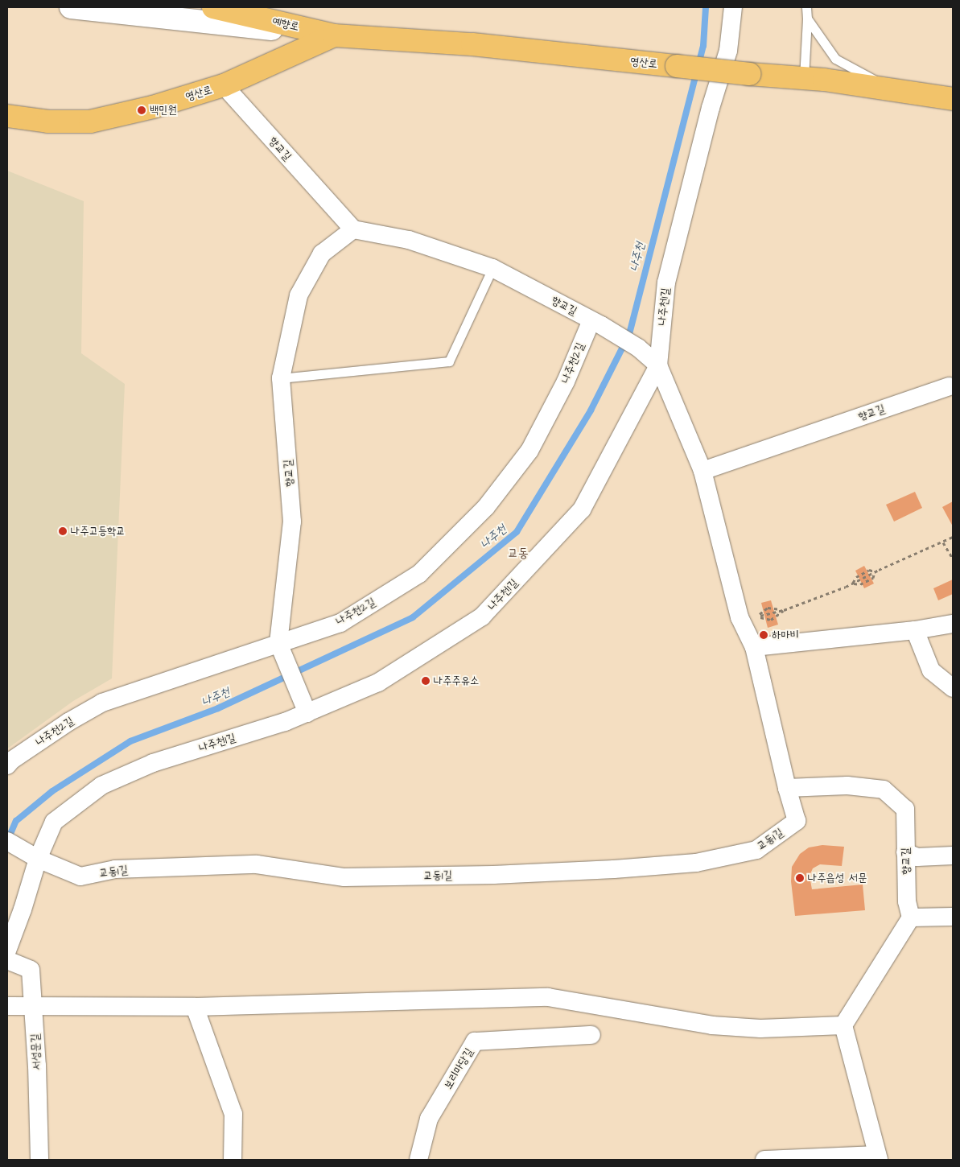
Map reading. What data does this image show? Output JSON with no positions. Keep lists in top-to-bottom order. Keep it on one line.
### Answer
{"streets":{"main road":["예향로","영산로"],"street":["향교길","나주천1길","나주천2길","교동1길","서성문길","보리마당길"]},"crossings":[["예향로","영산로"],["영산로","향교길"],["향교길","나주천1길"],["향교길","나주천2길"],["향교길","교동1길"],["나주천1길","교동1길"]],"districts":["교동"],"water":["나주천"],"places":["백민원","나주고등학교","하마비","나주주유소","나주읍성 서문"]}
